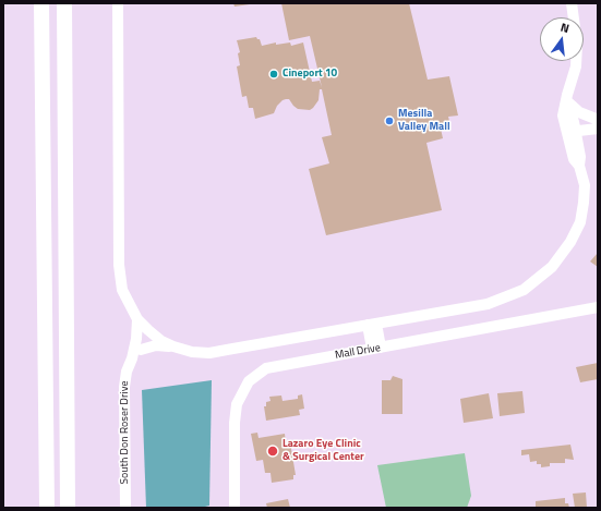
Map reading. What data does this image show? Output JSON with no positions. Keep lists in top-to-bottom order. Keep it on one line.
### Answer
{"streets":{"street":["Mall Drive","South Don Roser Drive"]},"places":["Cineport 10","Mesilla Valley Mall","Lazaro Eye Clinic & Surgical Center"],"north":"top"}
